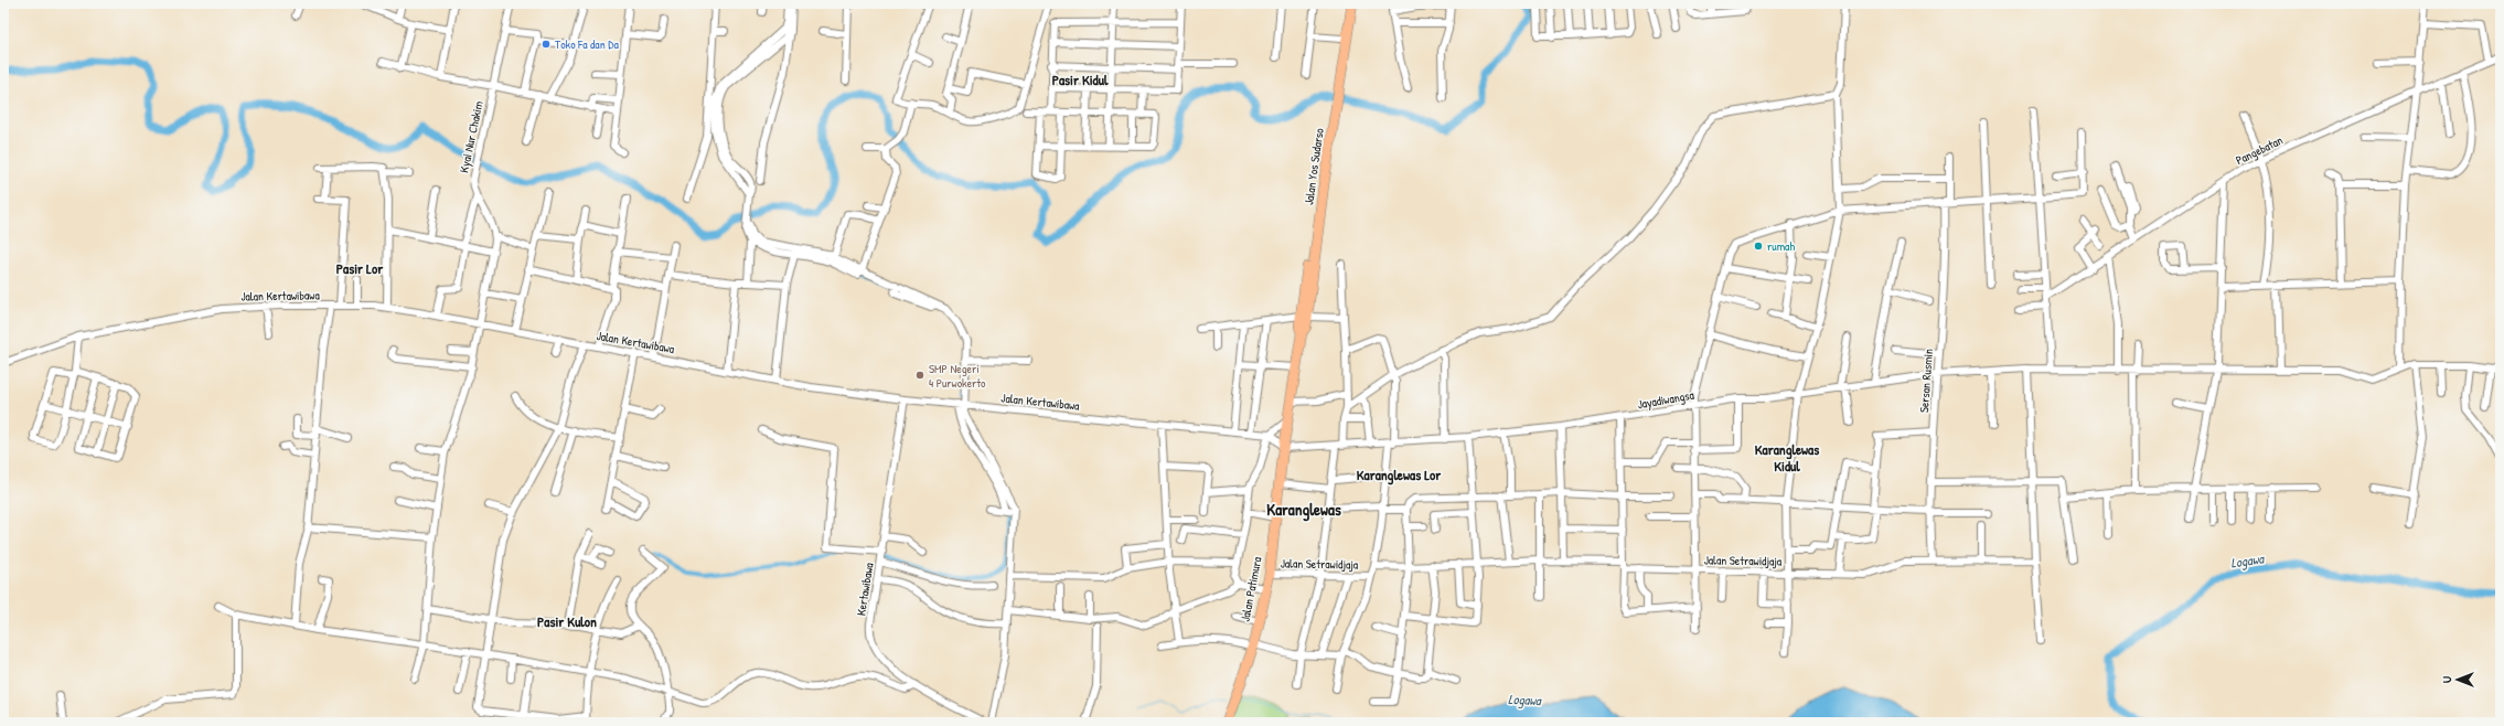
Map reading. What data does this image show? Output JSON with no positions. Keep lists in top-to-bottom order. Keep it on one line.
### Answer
{"streets":{"highway":["Jalan Yos Sudarso","Jalan Patimura"],"street":["Kyai Nur Chakim","Pangebatan","Jalan Kertawibawa","Sersan Rusmin","Jayadiwangsa","Jalan Setrawidjaja","Kertawibawa"]},"crossings":[["Kyai Nur Chakim","Jalan Kertawibawa"],["Jalan Yos Sudarso","Jayadiwangsa"],["Jalan Yos Sudarso","Jalan Patimura"],["Jalan Kertawibawa","Kertawibawa"],["Sersan Rusmin","Jayadiwangsa"],["Sersan Rusmin","Jalan Setrawidjaja"],["Jayadiwangsa","Jalan Patimura"],["Jalan Setrawidjaja","Jalan Patimura"]],"districts":["Pasir Kidul","Pasir Lor","Karanglewas Kidul","Karanglewas Lor","Karanglewas","Pasir Kulon"],"water":["Logawa"],"places":["Toko Fa dan Da","rumah","SMP Negeri 4 Purwokerto"],"north":"left"}
